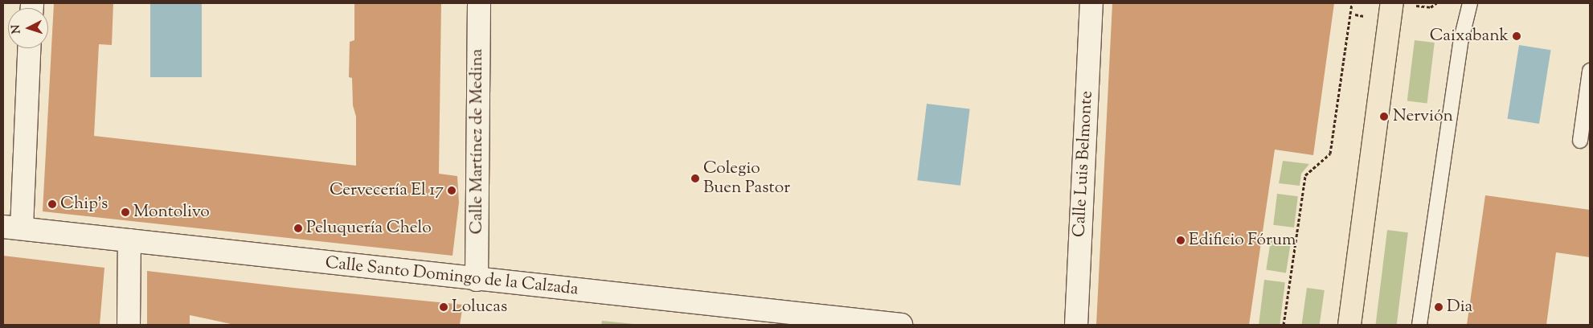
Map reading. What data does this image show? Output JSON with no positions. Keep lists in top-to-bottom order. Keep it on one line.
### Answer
{"streets":{"street":["Calle Martínez de Medina","Calle Luis Belmonte","Calle Santo Domingo de la Calzada"]},"crossings":[["Calle Martínez de Medina","Calle Santo Domingo de la Calzada"]],"places":["Caixabank","Nervión","Colegio Buen Pastor","Cervecería El 17","Chip's","Montolivo","Peluquería Chelo","Edificio Fórum","Lolucas","Dia"],"north":"left"}
